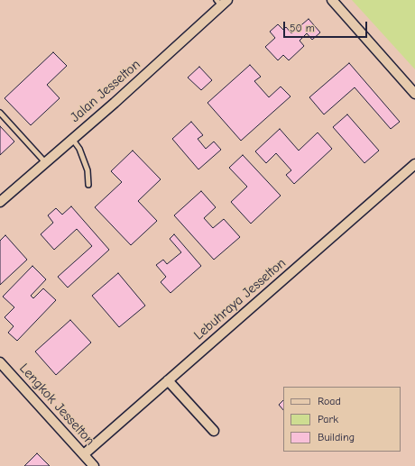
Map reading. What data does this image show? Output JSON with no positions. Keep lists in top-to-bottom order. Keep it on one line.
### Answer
{"streets":{"street":["Jalan Jesselton","Lebuhraya Jesselton","Lengkok Jesselton"]},"crossings":[["Lebuhraya Jesselton","Lengkok Jesselton"]],"legend":["Road","Park","Building"],"scale_bar":"50 m"}
